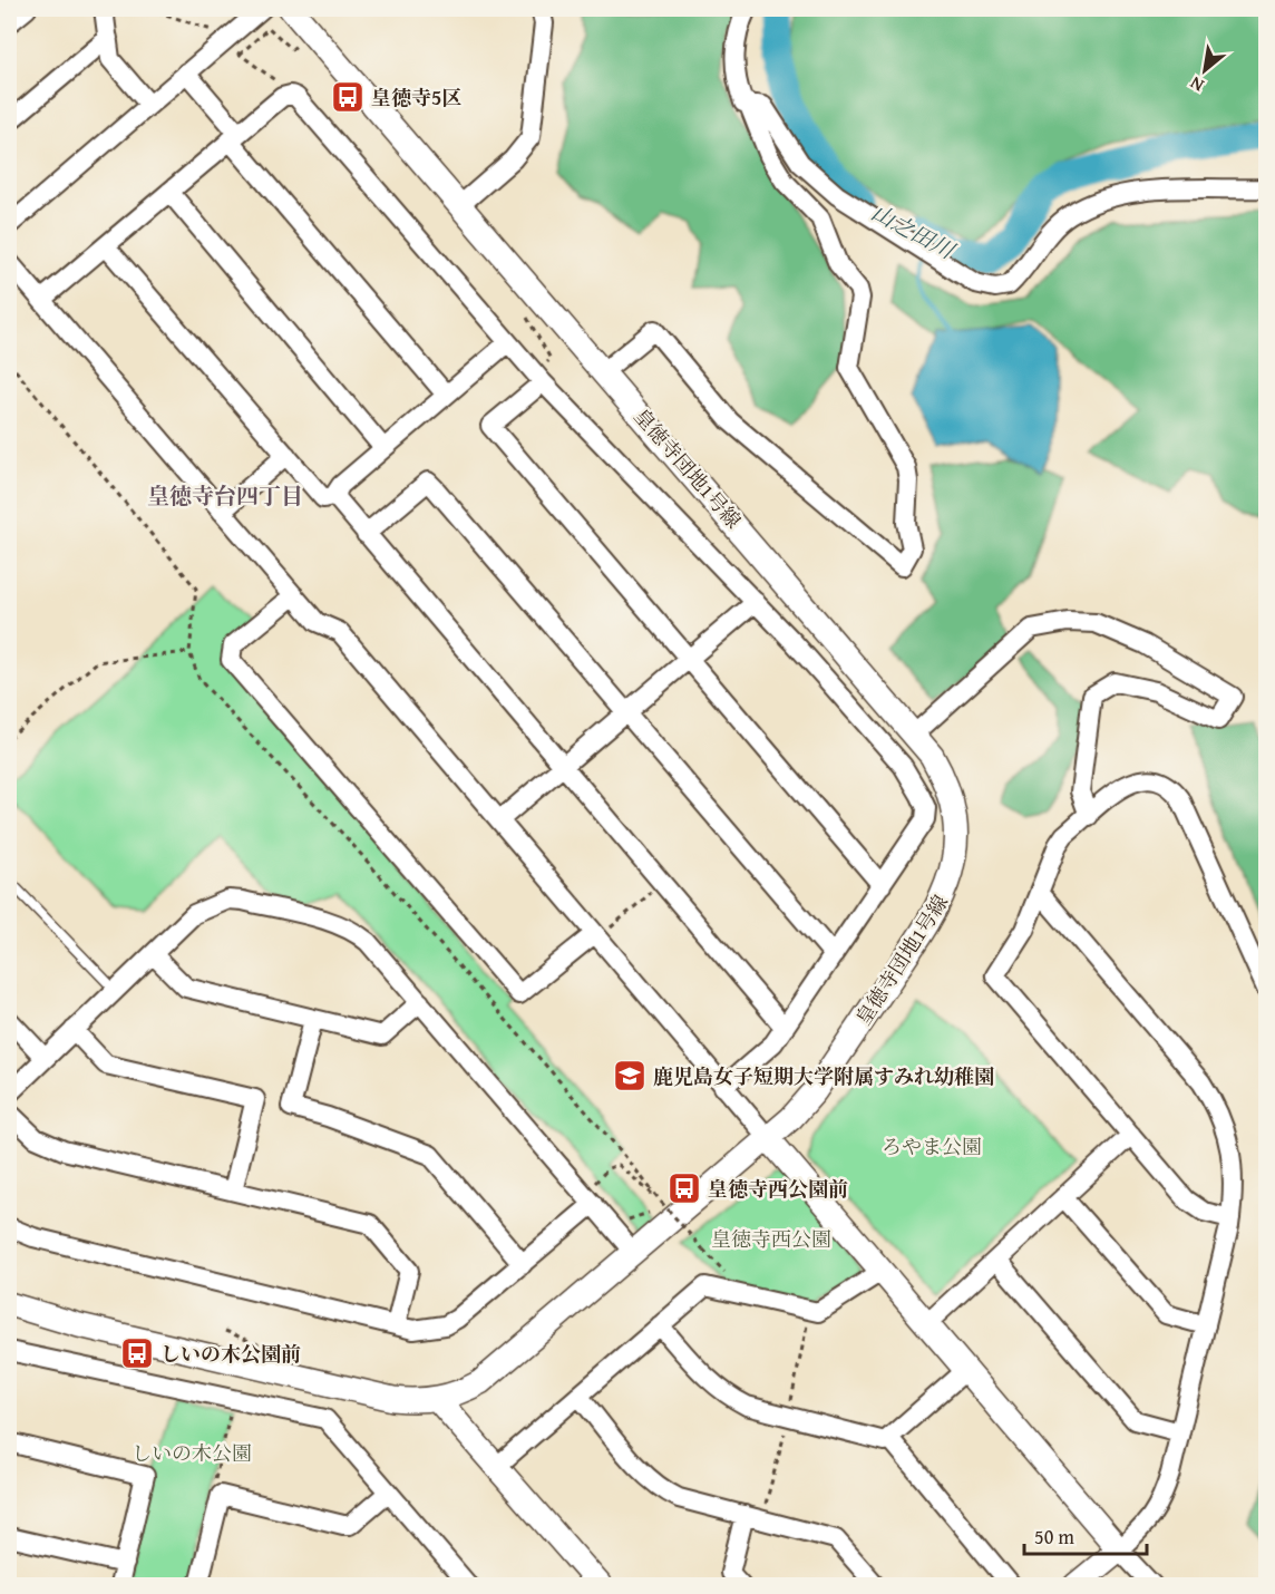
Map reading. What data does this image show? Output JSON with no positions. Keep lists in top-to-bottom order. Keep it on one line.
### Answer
{"streets":{"street":["皇徳寺団地1号線"]},"districts":["皇徳寺台四丁目"],"water":["山之田川"],"parks":["ろやま公園","皇徳寺西公園","しいの木公園"],"places":{"bus stop":["皇徳寺5区","皇徳寺西公園前","しいの木公園前"],"school or university":["鹿児島女子短期大学附属すみれ幼稚園"]},"scale_bar":"50 m","north":"bottom left"}
